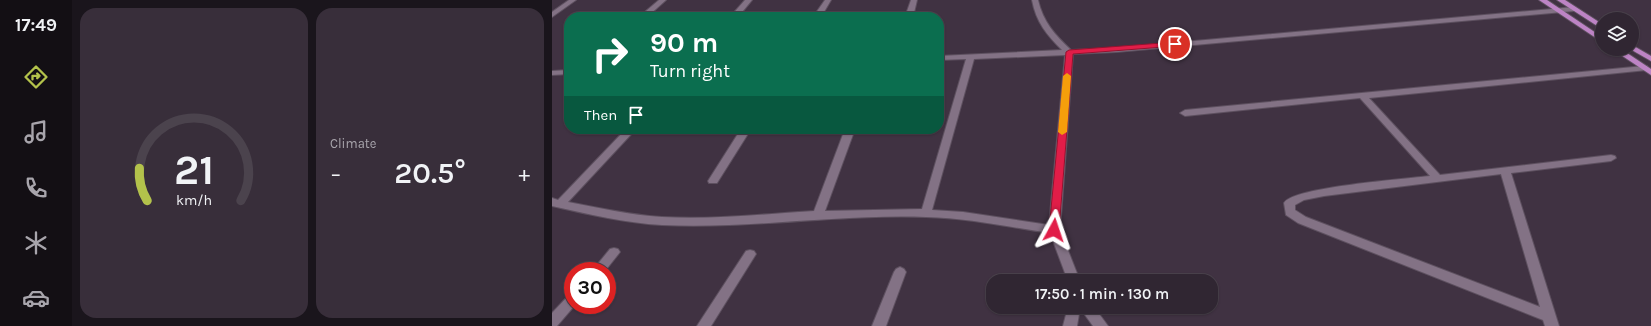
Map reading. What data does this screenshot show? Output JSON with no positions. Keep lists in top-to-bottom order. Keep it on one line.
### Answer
{"page":{"tabs":"17:49","tile":"Climate","turn":["90 m","Turn right"],"then":"Then","heat":["−","20.5°","+"],"limit":"30","trip":"17:50 · 1 min · 130 m","gauge":["21","km/h"]}}
